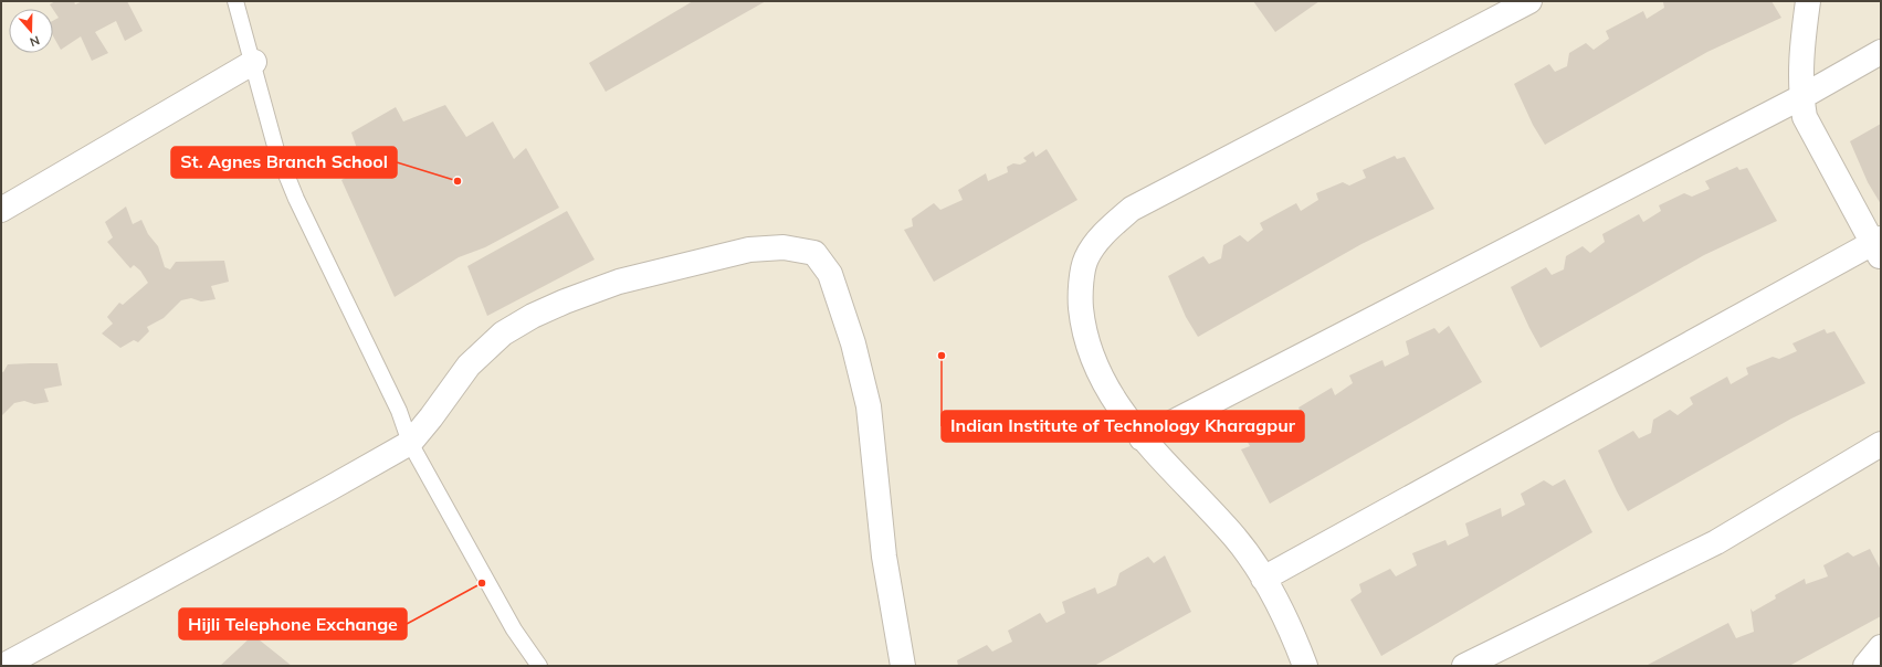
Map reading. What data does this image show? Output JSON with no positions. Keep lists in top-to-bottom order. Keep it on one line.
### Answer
{"places":["St. Agnes Branch School","Indian Institute of Technology Kharagpur","Hijli Telephone Exchange"],"north":"bottom"}
